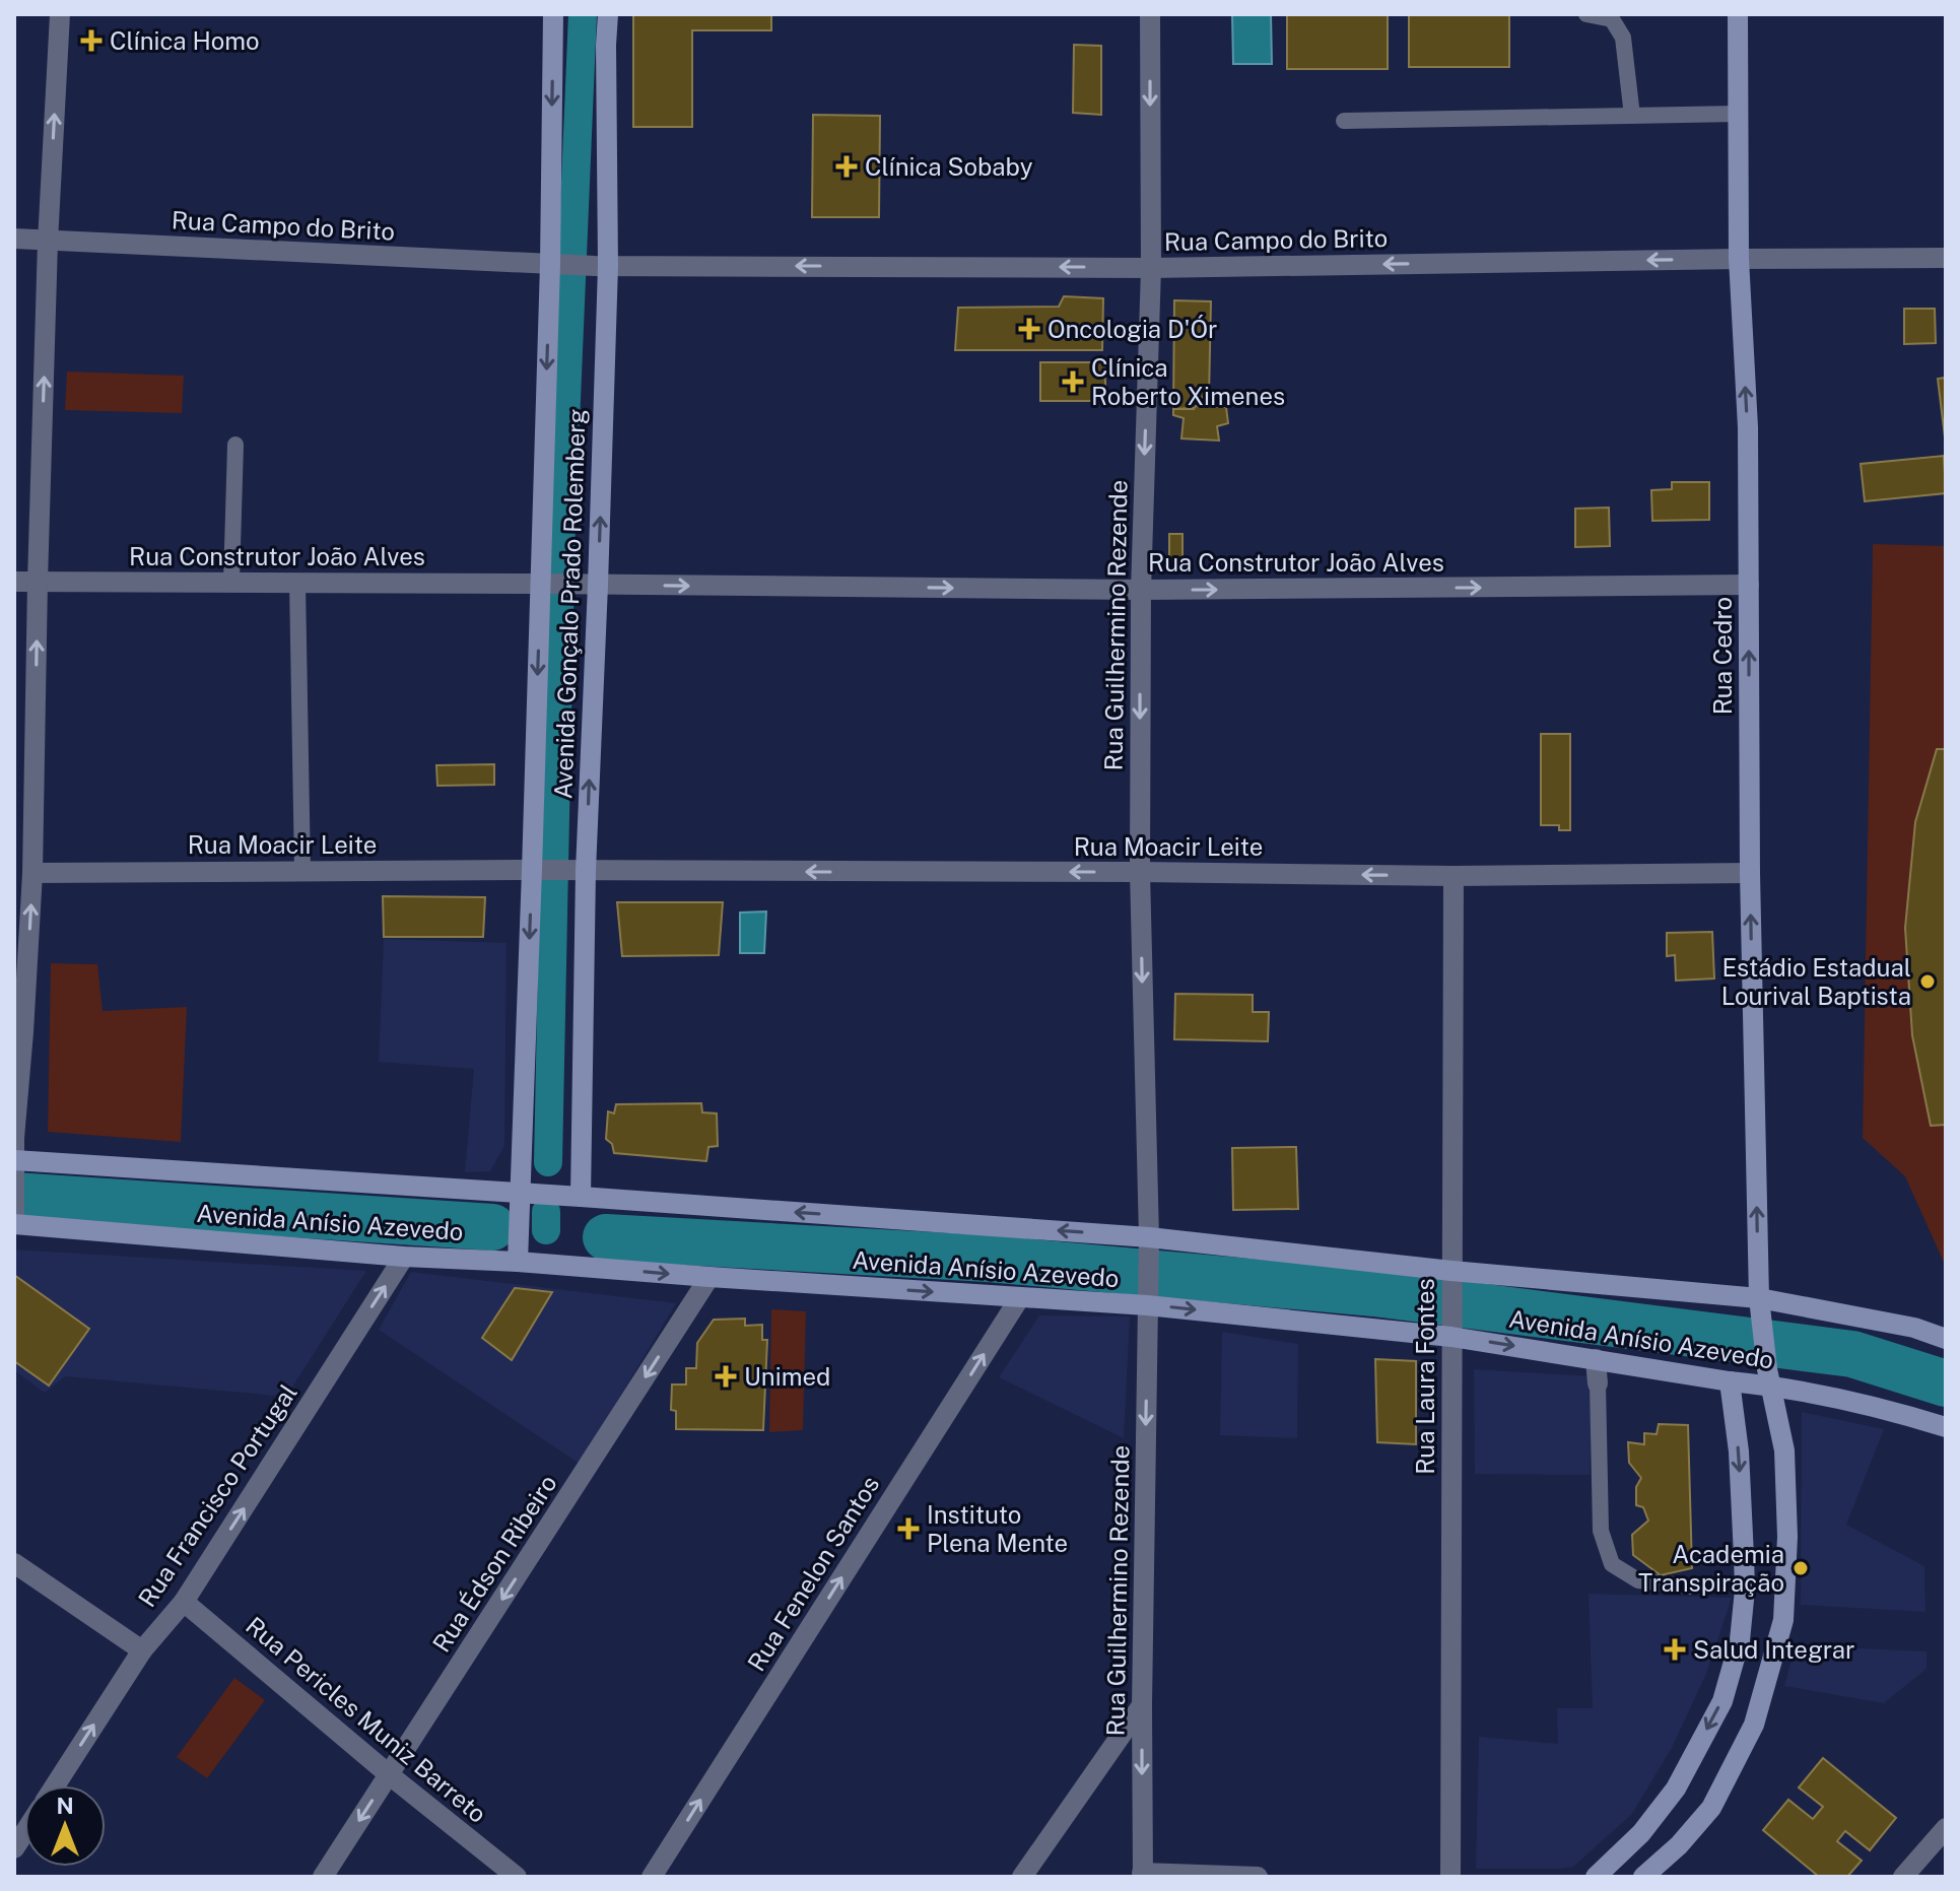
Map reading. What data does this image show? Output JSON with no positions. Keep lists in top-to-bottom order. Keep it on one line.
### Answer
{"streets":{"street":["Rua Campo do Brito","Rua Construtor João Alves","Avenida Gonçalo Prado Rolemberg","Rua Guilhermino Rezende","Rua Cedro","Rua Moacir Leite","Avenida Anísio Azevedo","Rua Laura Fontes","Rua Francisco Portugal","Rua Édson Ribeiro","Rua Fenelon Santos","Rua Pericles Muniz Barreto"]},"crossings":[["Rua Campo do Brito","Avenida Gonçalo Prado Rolemberg"],["Rua Campo do Brito","Rua Guilhermino Rezende"],["Rua Campo do Brito","Rua Cedro"],["Rua Construtor João Alves","Avenida Gonçalo Prado Rolemberg"],["Rua Construtor João Alves","Rua Guilhermino Rezende"],["Rua Construtor João Alves","Rua Cedro"],["Avenida Gonçalo Prado Rolemberg","Rua Moacir Leite"],["Avenida Gonçalo Prado Rolemberg","Avenida Anísio Azevedo"],["Rua Guilhermino Rezende","Rua Moacir Leite"],["Rua Guilhermino Rezende","Avenida Anísio Azevedo"],["Rua Cedro","Rua Moacir Leite"],["Rua Cedro","Avenida Anísio Azevedo"],["Rua Moacir Leite","Rua Laura Fontes"],["Avenida Anísio Azevedo","Rua Laura Fontes"],["Avenida Anísio Azevedo","Rua Francisco Portugal"],["Avenida Anísio Azevedo","Rua Édson Ribeiro"],["Avenida Anísio Azevedo","Rua Fenelon Santos"],["Rua Francisco Portugal","Rua Pericles Muniz Barreto"],["Rua Édson Ribeiro","Rua Pericles Muniz Barreto"]],"one_way":["Rua Campo do Brito","Rua Construtor João Alves","Rua Guilhermino Rezende","Rua Cedro","Rua Moacir Leite","Rua Francisco Portugal","Rua Édson Ribeiro","Rua Fenelon Santos"],"places":{"health":["Clínica Homo","Clínica Sobaby","Oncologia D'Ór","Clínica Roberto Ximenes","Unimed","Instituto Plena Mente","Salud Integrar"],"other":["Estádio Estadual Lourival Baptista","Academia Transpiração"]},"north":"top"}
